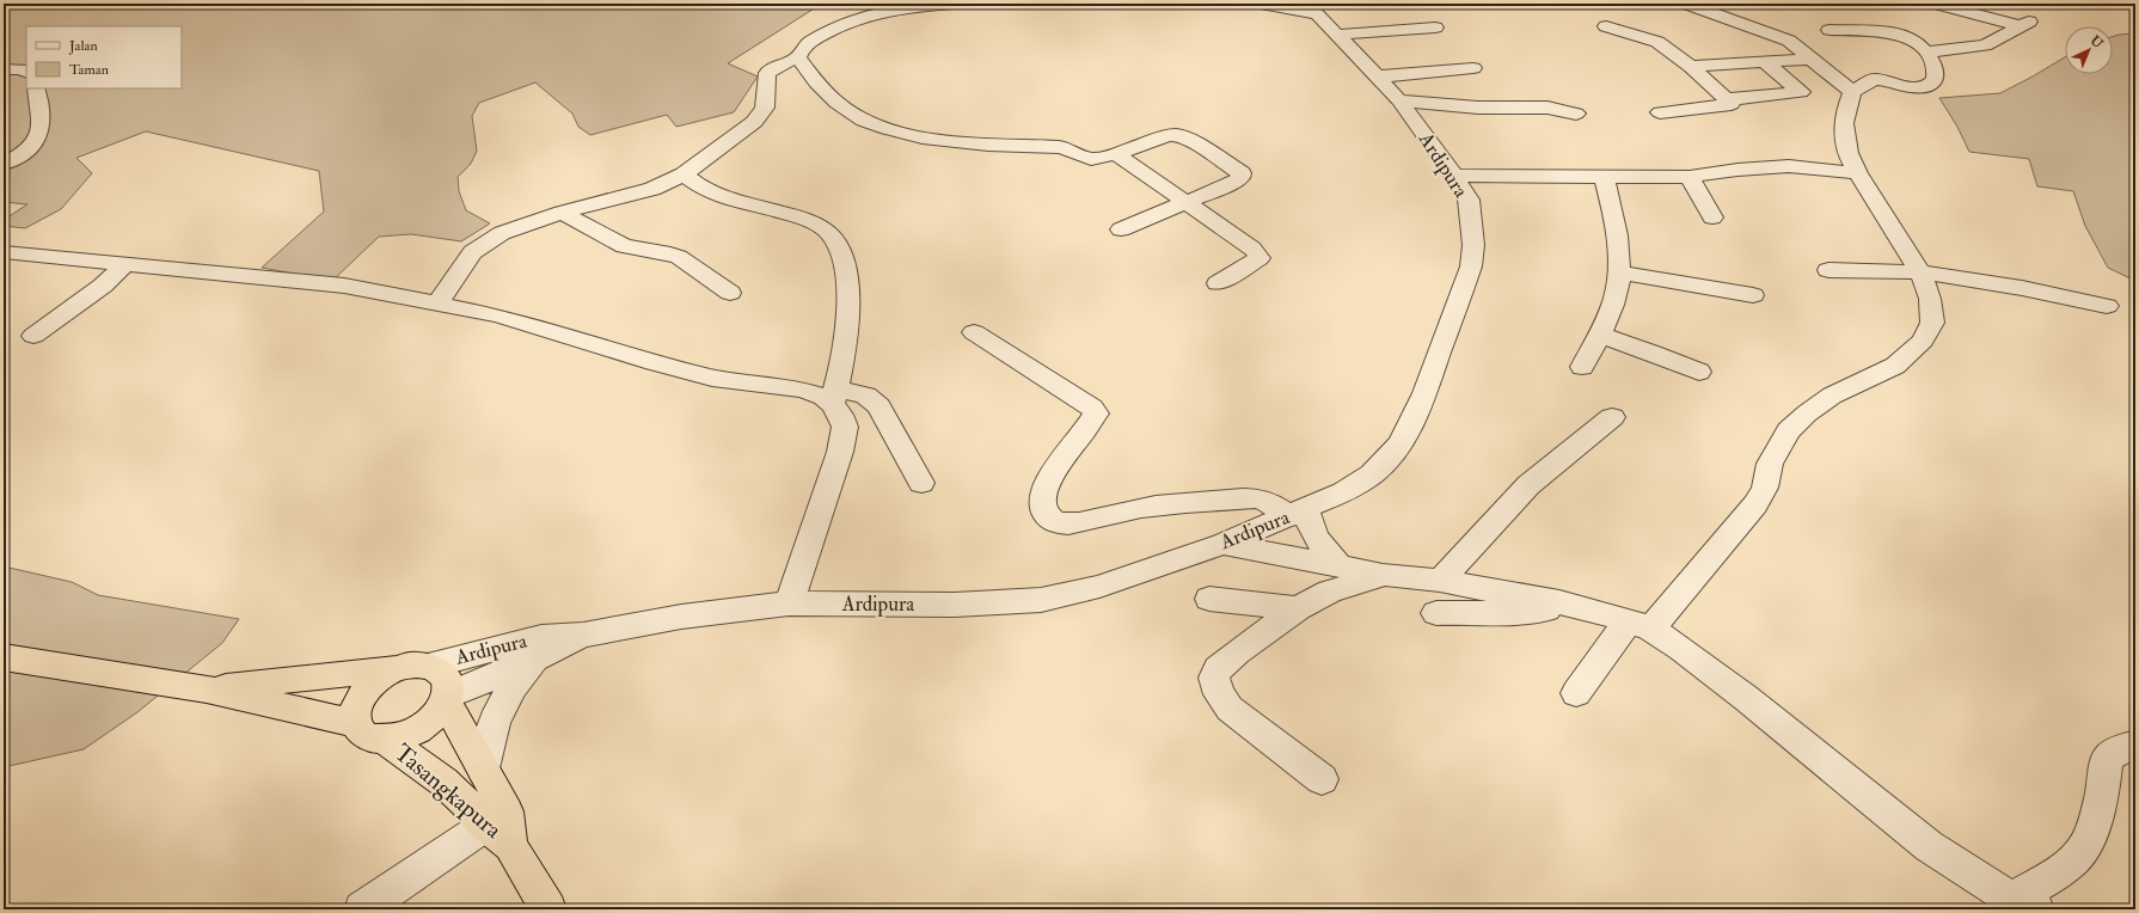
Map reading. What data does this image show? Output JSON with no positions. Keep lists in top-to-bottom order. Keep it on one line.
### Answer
{"streets":{"highway":["Tasangkapura"],"street":["Ardipura"]},"crossings":[["Ardipura","Tasangkapura"]],"legend":["Jalan","Taman"],"north":"top right"}
